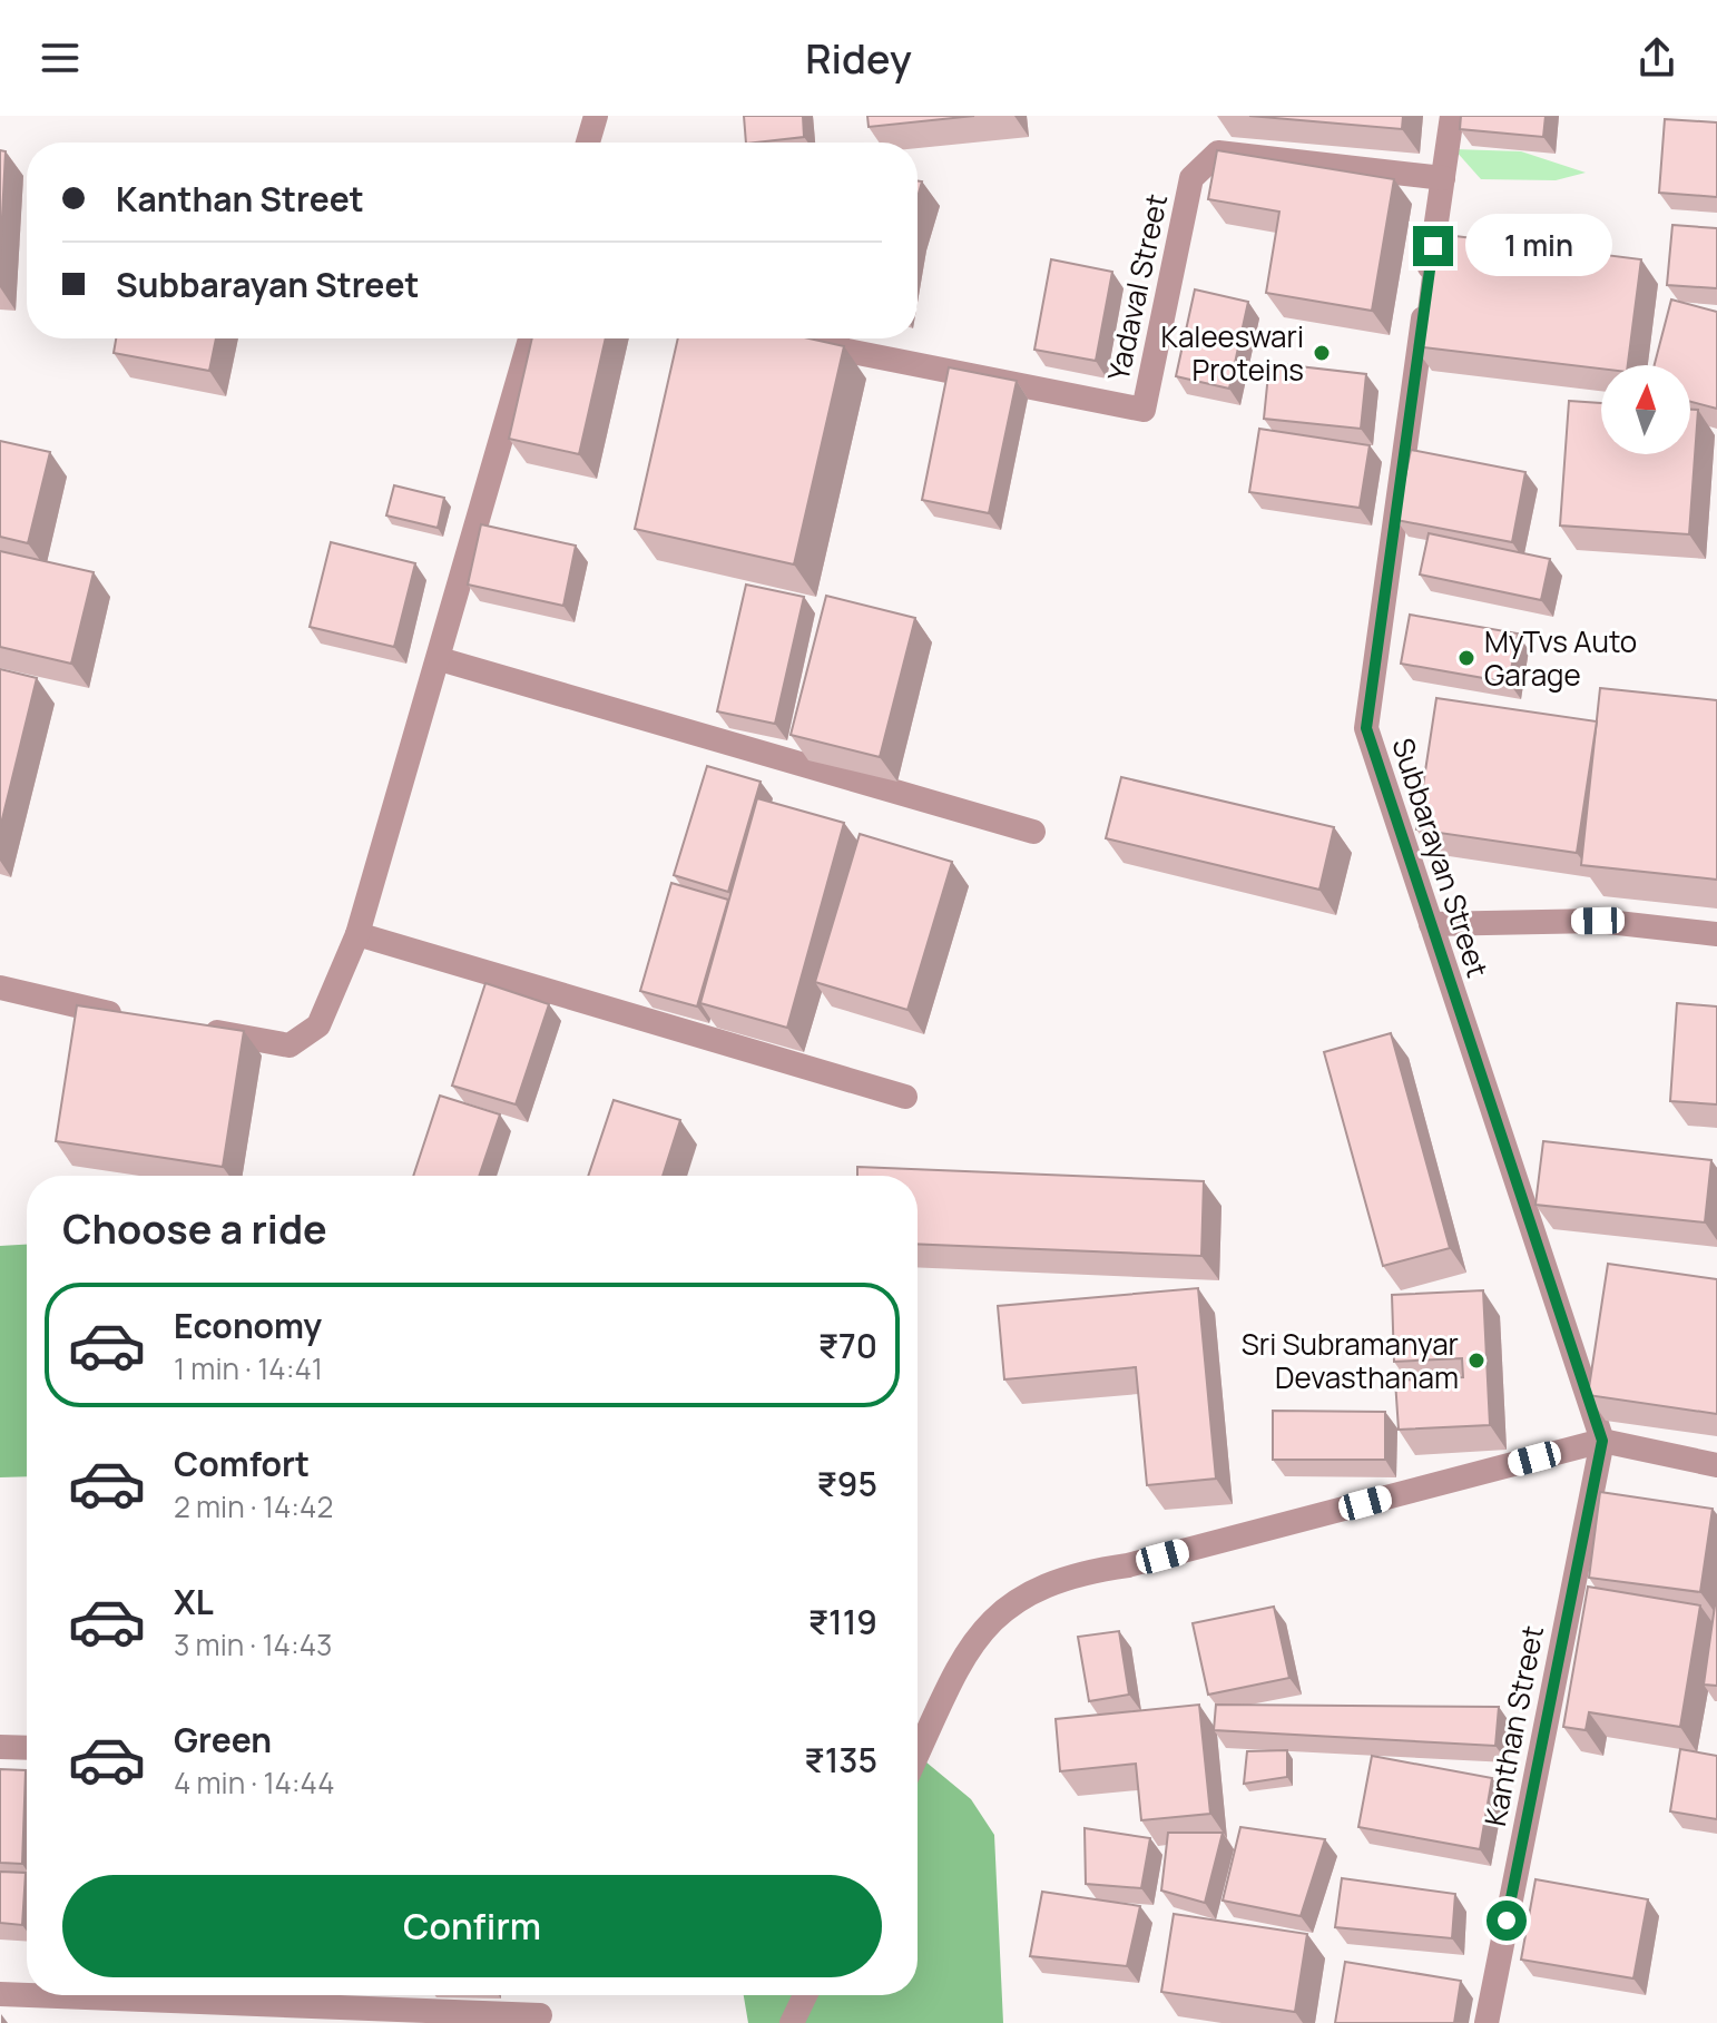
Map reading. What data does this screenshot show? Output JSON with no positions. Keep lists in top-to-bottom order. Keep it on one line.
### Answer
{"streets":{"street":["Yadaval Street","Subbarayan Street","Kanthan Street"]},"crossings":[["Yadaval Street","Subbarayan Street"],["Subbarayan Street","Kanthan Street"]],"places":["Kaleeswari Proteins","MyTvs Auto Garage","Sri Subramanyar Devasthanam"],"north":"top","page":{"header":"Ridey","banner":["Kanthan Street","Subbarayan Street"],"bubble":"1 min","heading":"Choose a ride","list":[{"name":"Economy","note":"1 min · 14:41","value":"₹70"},{"name":"Comfort","note":"2 min · 14:42","value":"₹95"},{"name":"XL","note":"3 min · 14:43","value":"₹119"},{"name":"Green","note":"4 min · 14:44","value":"₹135"}],"buttons":"Confirm"}}
